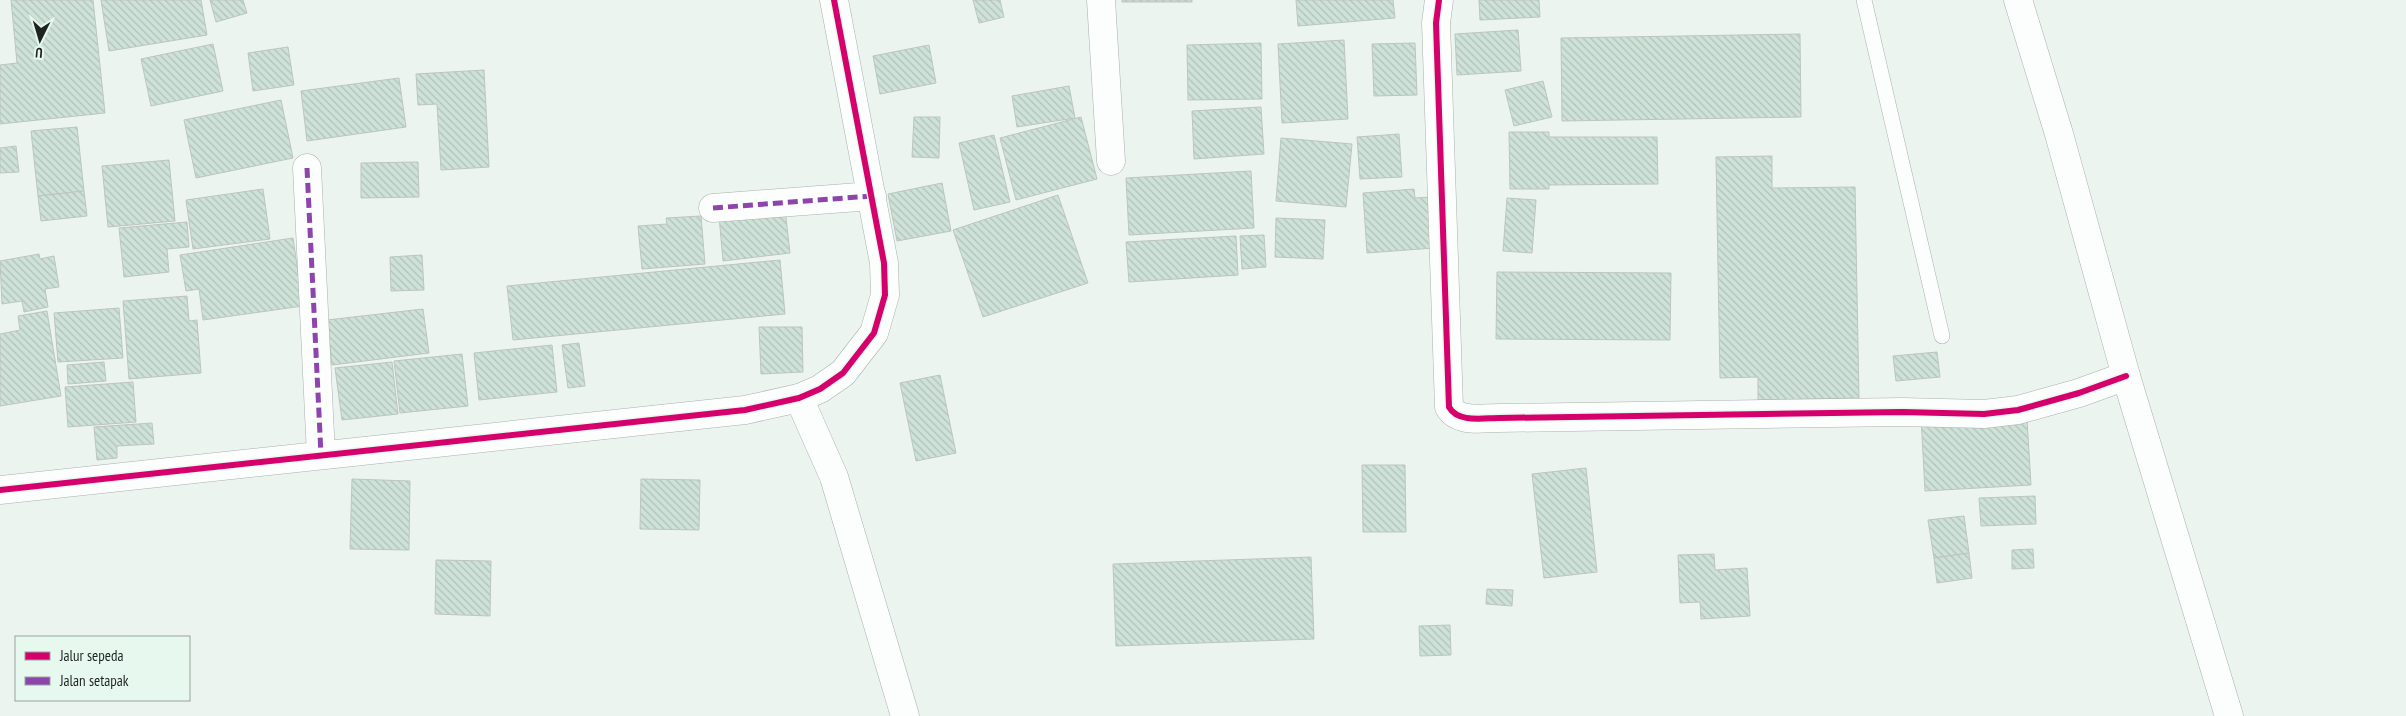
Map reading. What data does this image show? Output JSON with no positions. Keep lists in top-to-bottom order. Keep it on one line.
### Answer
{"legend":["Jalur sepeda","Jalan setapak"],"north":"bottom"}
